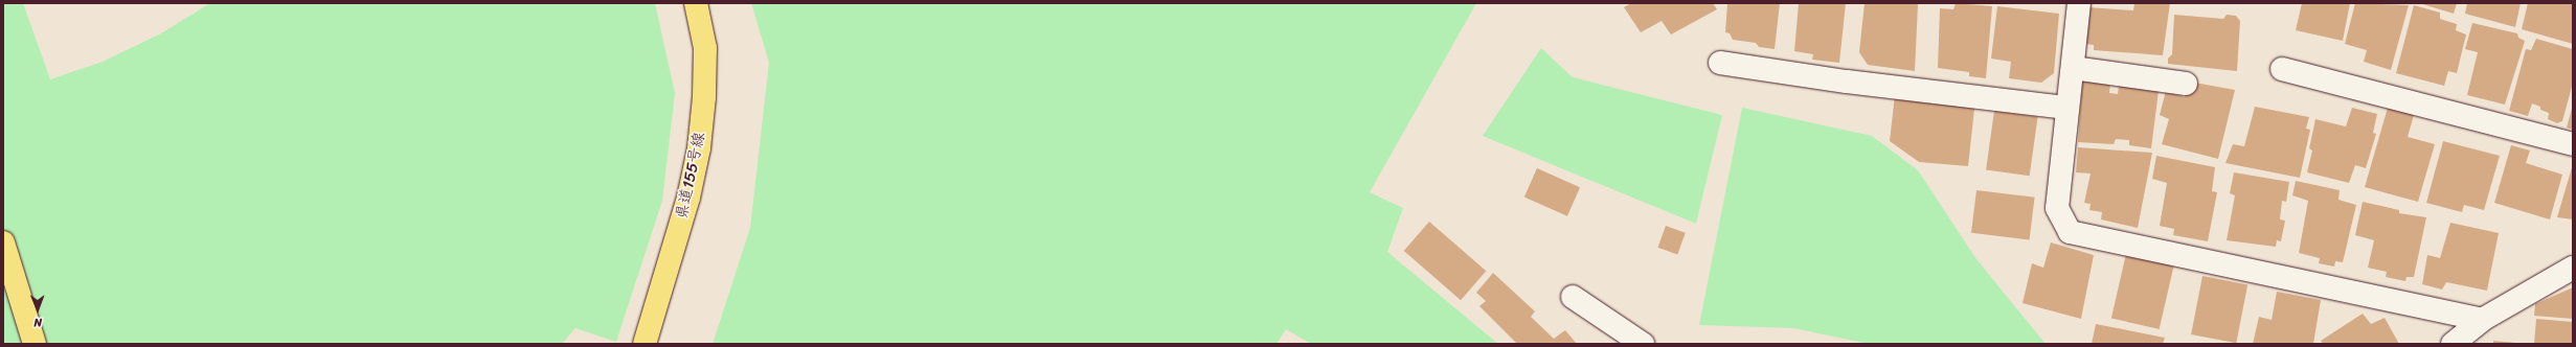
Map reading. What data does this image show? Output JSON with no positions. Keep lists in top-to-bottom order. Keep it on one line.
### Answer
{"streets":{"main road":["県道155号線"]},"north":"bottom"}
